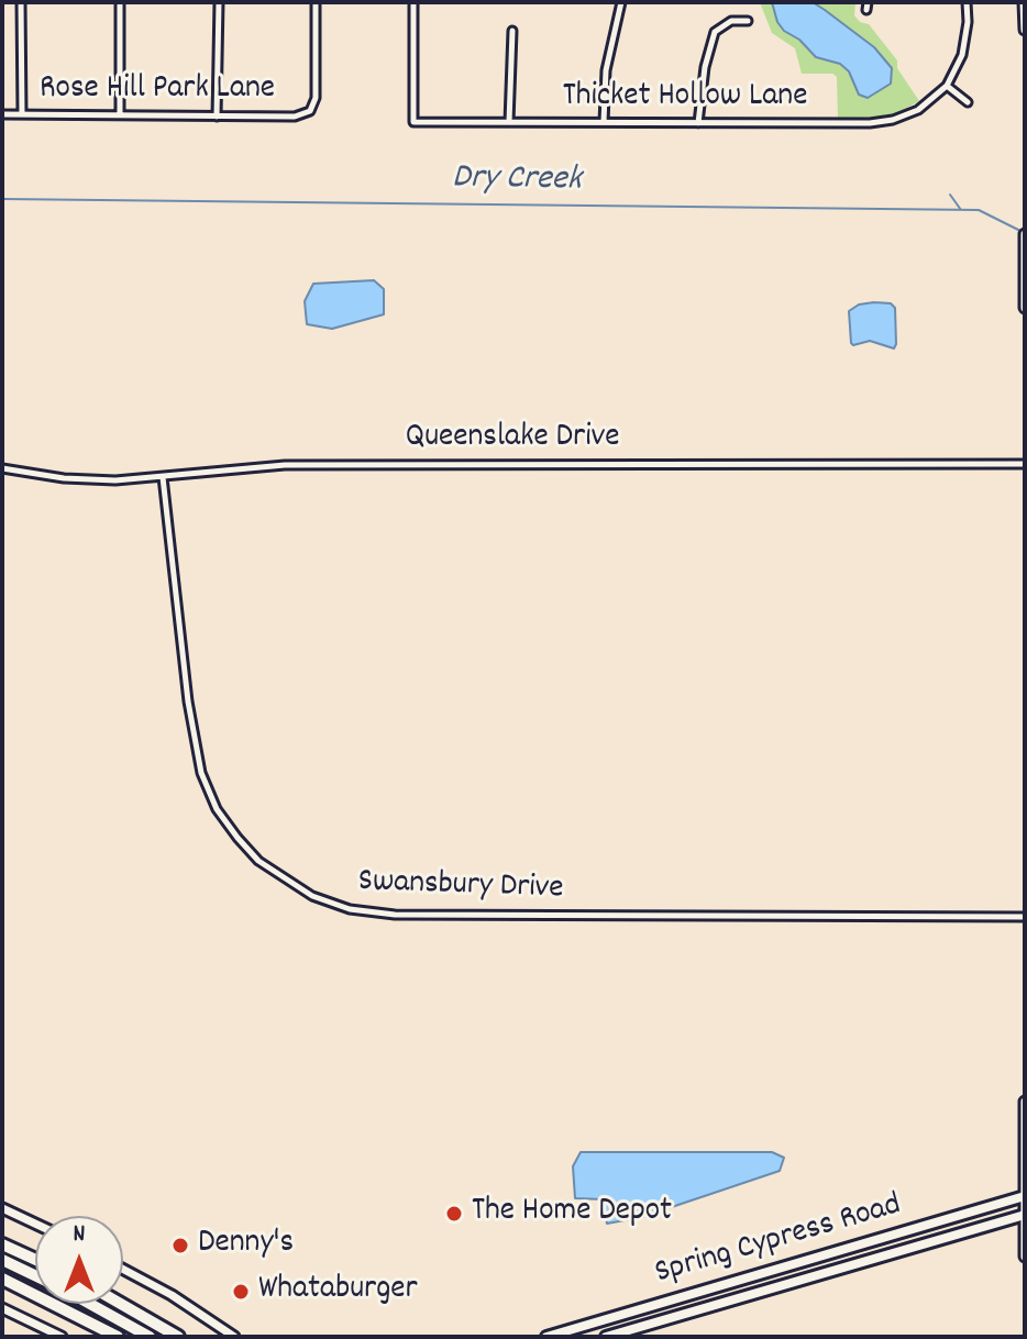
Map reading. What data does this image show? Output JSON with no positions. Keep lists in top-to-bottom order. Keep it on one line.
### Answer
{"streets":{"main road":["Spring Cypress Road"],"street":["Rose Hill Park Lane","Thicket Hollow Lane","Queenslake Drive","Swansbury Drive"]},"crossings":[["Queenslake Drive","Swansbury Drive"]],"water":["Dry Creek"],"places":["The Home Depot","Denny's","Whataburger"],"north":"top"}
